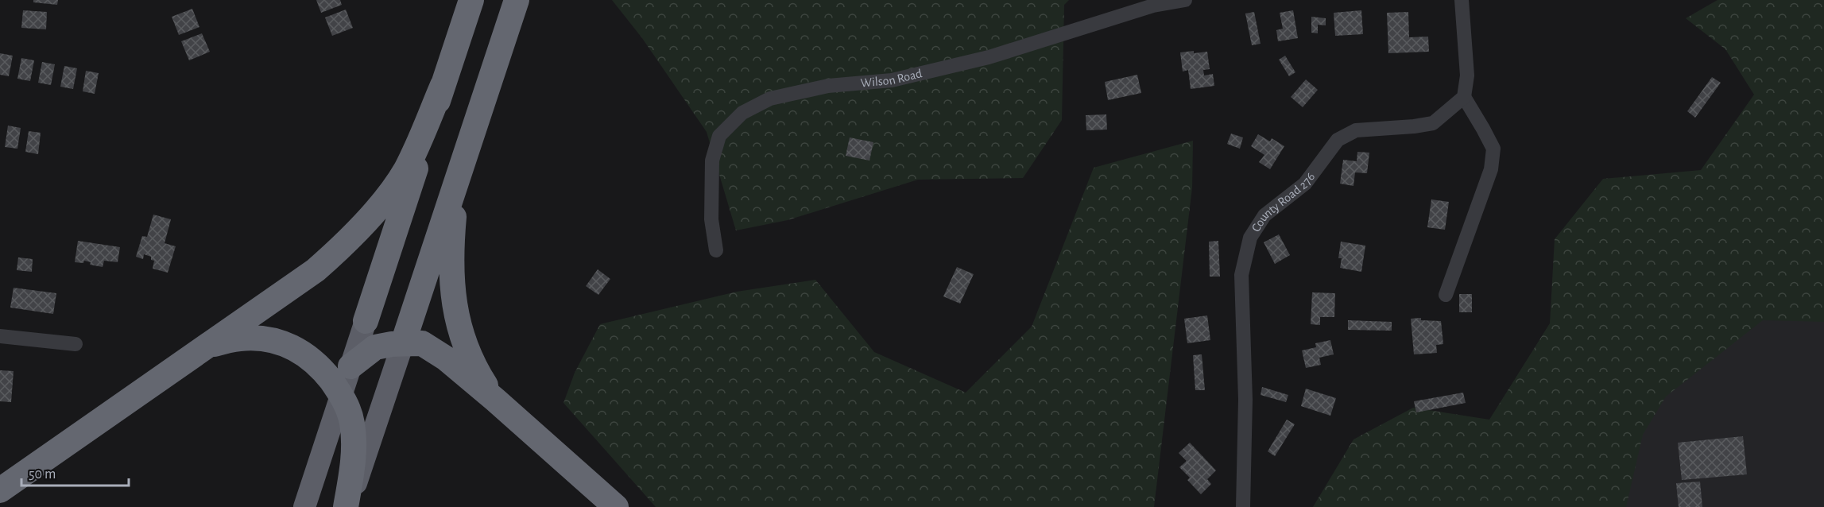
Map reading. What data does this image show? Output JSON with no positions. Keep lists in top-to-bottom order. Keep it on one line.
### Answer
{"streets":{"street":["Wilson Road","County Road 276"]},"scale_bar":"50 m"}
